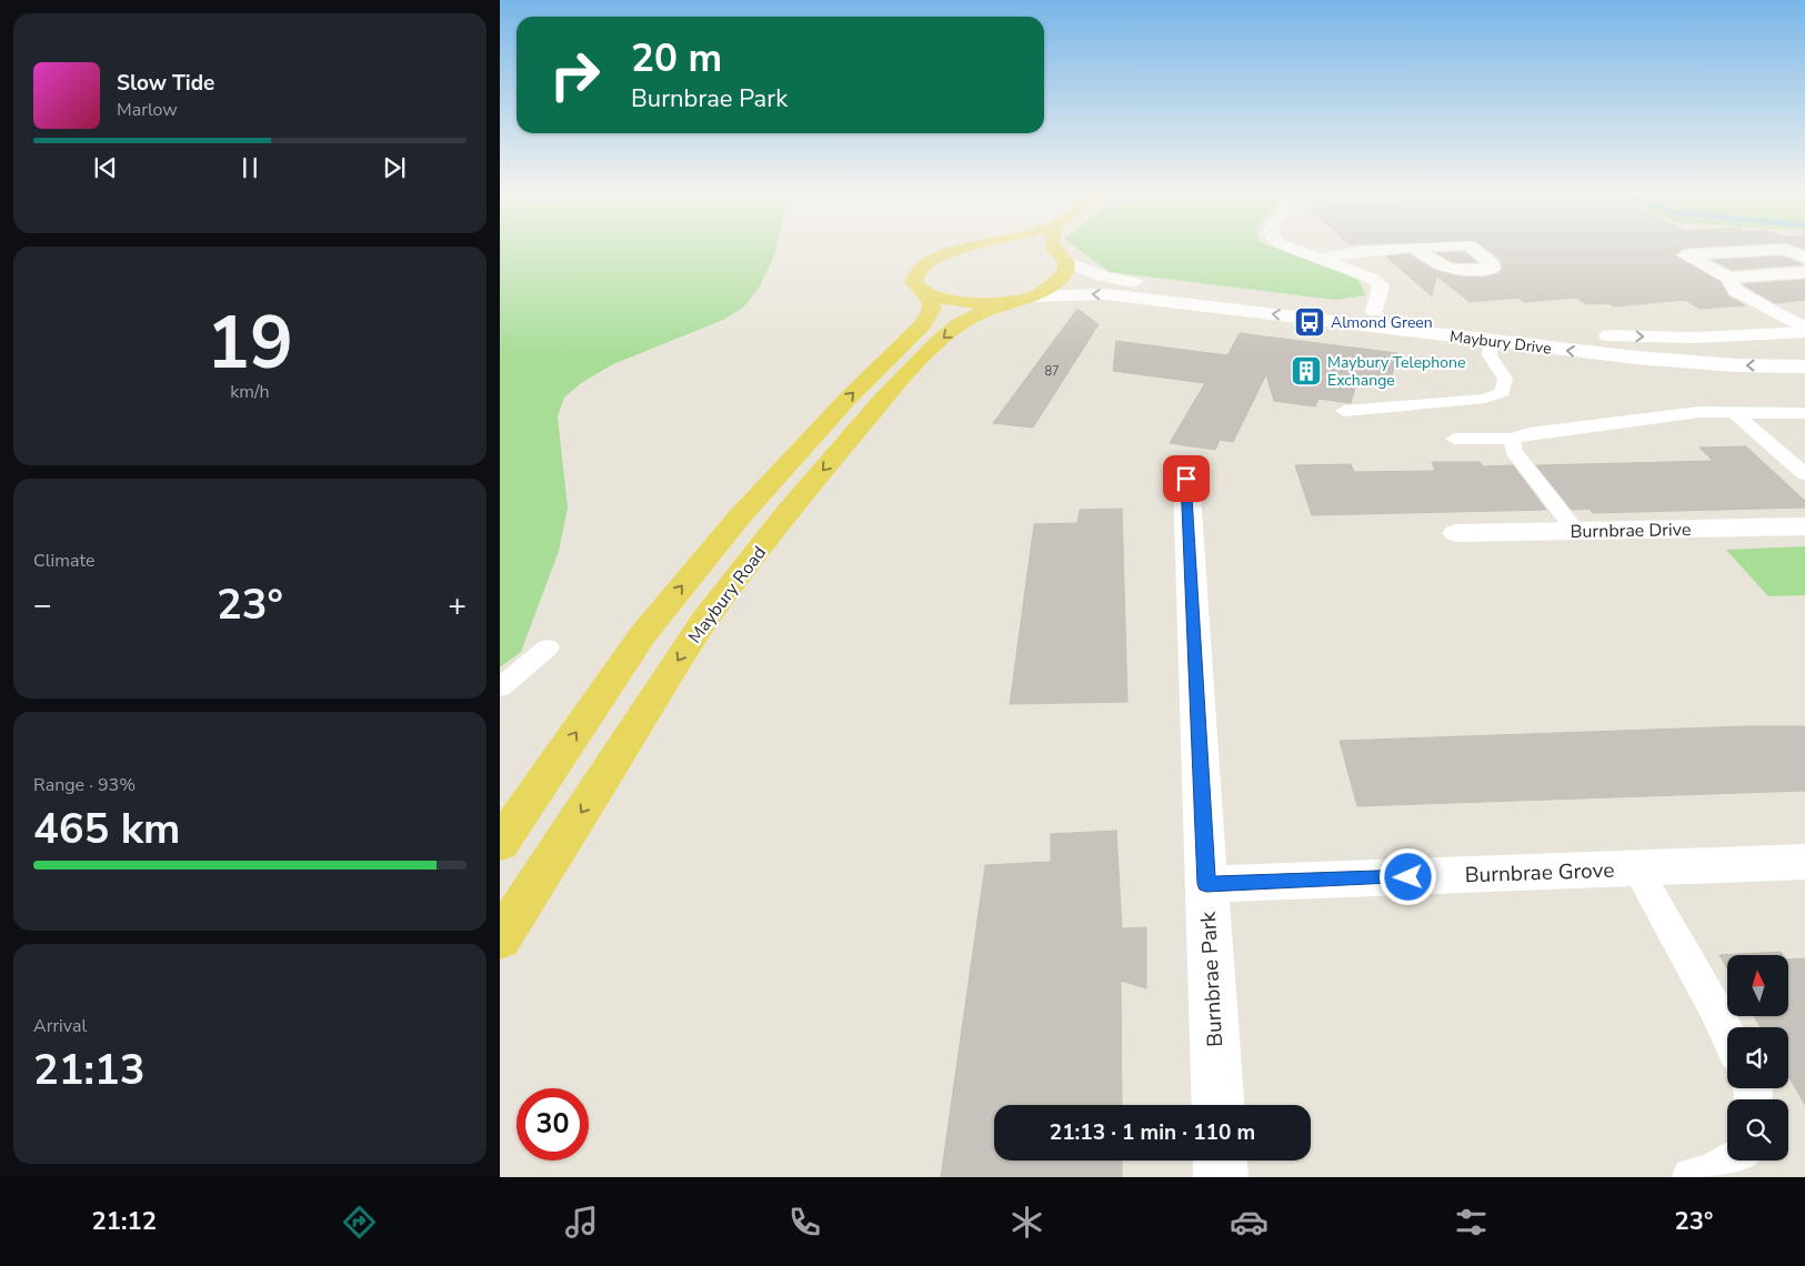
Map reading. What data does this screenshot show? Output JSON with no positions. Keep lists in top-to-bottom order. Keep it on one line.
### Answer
{"streets":{"main road":["Maybury Road"],"street":["Maybury Drive","Burnbrae Drive","Burnbrae Grove","Burnbrae Park"]},"crossings":[["Maybury Drive","Maybury Road"],["Burnbrae Grove","Burnbrae Park"]],"places":{"bus stop":["Almond Green"],"building":["Maybury Telephone Exchange"]},"house_numbers":["87"],"north":"top","page":{"turn":["20 m","Burnbrae Park"],"song":["Slow Tide","Marlow"],"tile":[["19","km/h"],"Climate",["Range · 93%","465 km"],["Arrival","21:13"]],"heat":["−","23°","+"],"limit":"30","trip":"21:13 · 1 min · 110 m","tabs":["21:12","23°"]}}
